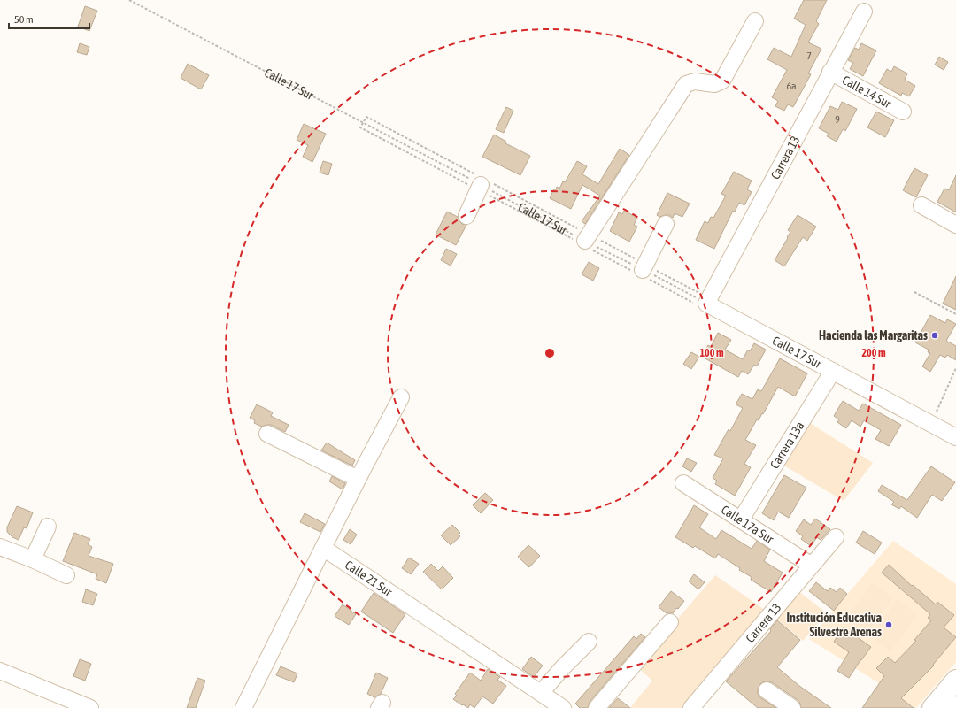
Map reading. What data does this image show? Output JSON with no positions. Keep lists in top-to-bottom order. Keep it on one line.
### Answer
{"streets":{"street":["Calle 17 Sur","Calle 14 Sur","Carrera 13","Carrera 13a","Calle 17a Sur","Calle 21 Sur"]},"crossings":[["Calle 17 Sur","Carrera 13"],["Calle 17 Sur","Carrera 13a"],["Calle 14 Sur","Carrera 13"],["Carrera 13","Calle 17a Sur"],["Carrera 13a","Calle 17a Sur"]],"places":["Hacienda las Margaritas","Institución Educativa Silvestre Arenas"],"house_numbers":["7","6a","9"],"scale_bar":"50 m","rings":["100 m","200 m"]}
